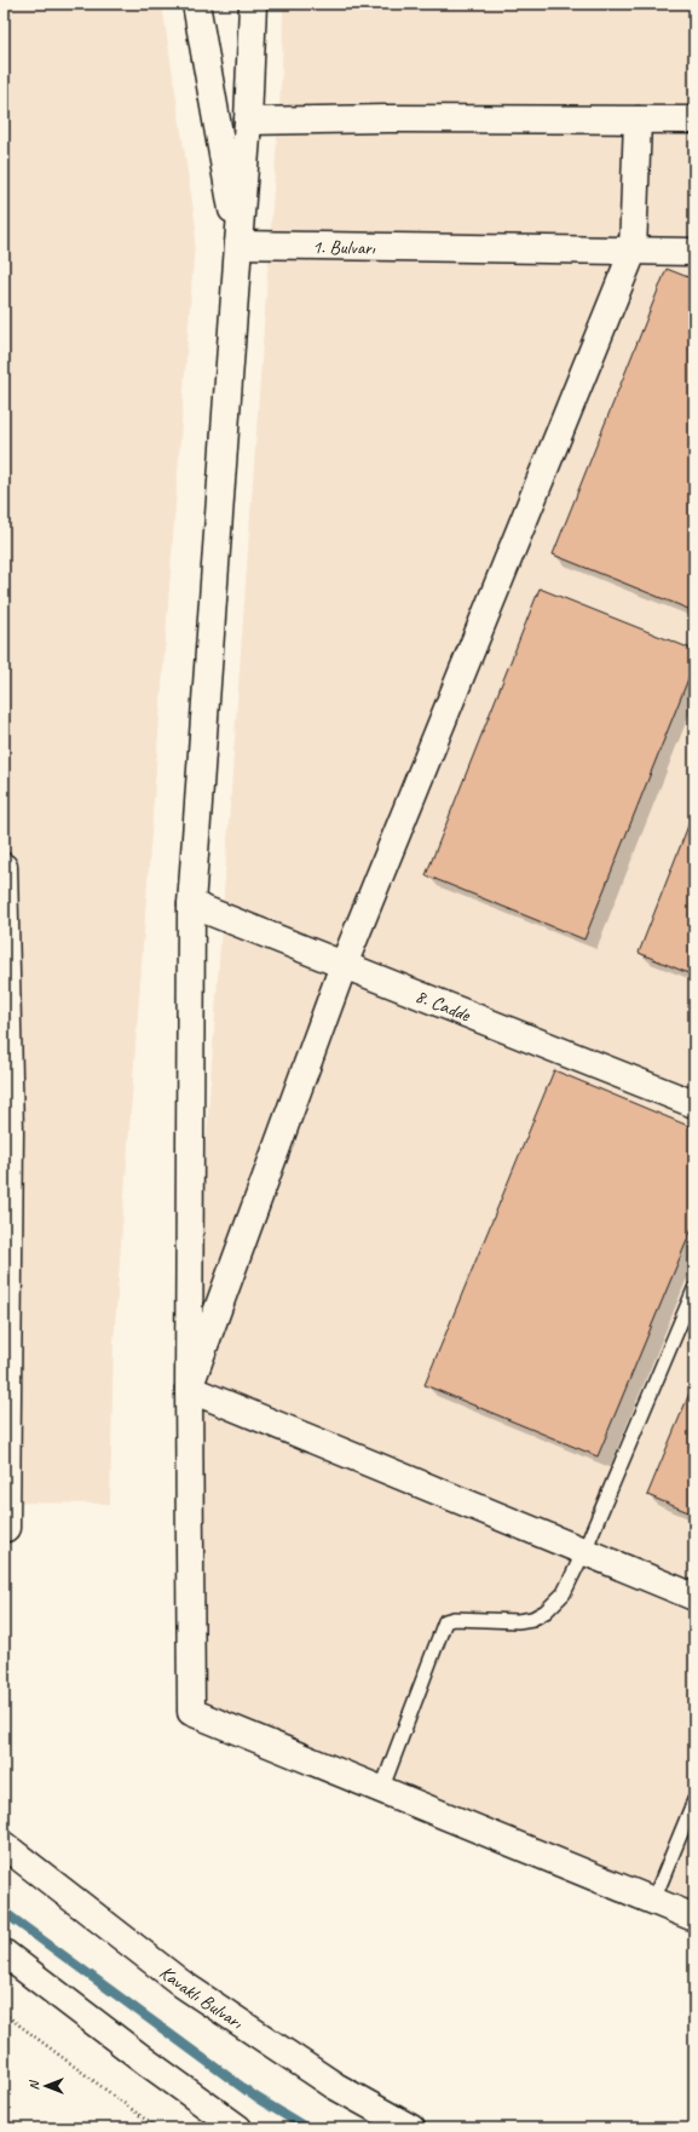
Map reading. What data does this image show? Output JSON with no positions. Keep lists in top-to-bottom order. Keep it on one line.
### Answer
{"streets":{"street":["1. Bulvarı","8. Cadde","Kavaklı Bulvarı"]},"north":"left"}
